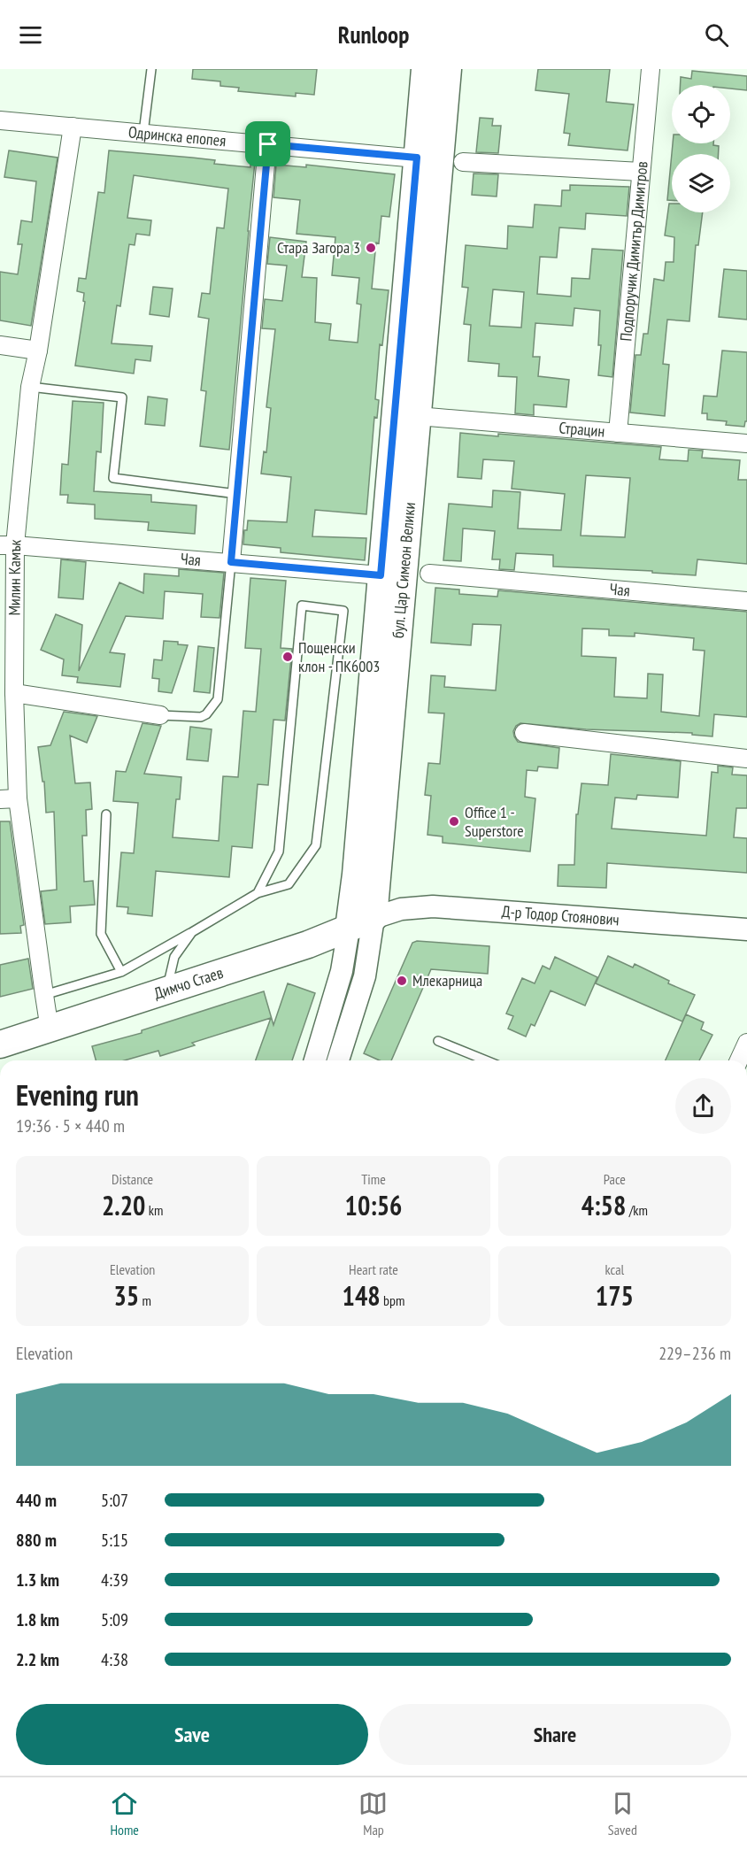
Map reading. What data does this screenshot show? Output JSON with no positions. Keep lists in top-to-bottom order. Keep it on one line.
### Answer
{"streets":{"main road":["бул. Цар Симеон Велики","Димчо Стаев"],"street":["Одринска епопея","Подпоручик Димитър Димитров","Страцин","Чая","Милин Камък","Д-р Тодор Стоянович"]},"crossings":[["Одринска епопея","бул. Цар Симеон Велики"],["Одринска епопея","Милин Камък"],["Подпоручик Димитър Димитров","Страцин"],["Страцин","бул. Цар Симеон Велики"],["Чая","бул. Цар Симеон Велики"],["Чая","Милин Камък"],["бул. Цар Симеон Велики","Д-р Тодор Стоянович"],["бул. Цар Симеон Велики","Димчо Стаев"],["Милин Камък","Димчо Стаев"],["Д-р Тодор Стоянович","Димчо Стаев"]],"places":["Стара Загора 3","Пощенски клон - ПК6003","Office 1 - Superstore","Млекарница"],"page":{"header":"Runloop","heading":["Evening run","19:36 · 5 × 440 m"],"stats":[["Distance","2.20 km"],["Time","10:56"],["Pace","4:58 /km"],["Elevation","35 m"],["Heart rate","148 bpm"],["kcal","175"]],"chart":["Elevation","229–236 m"],"list":[{"name":"440 m","note":"5:07"},{"name":"880 m","note":"5:15"},{"name":"1.3 km","note":"4:39"},{"name":"1.8 km","note":"5:09"},{"name":"2.2 km","note":"4:38"}],"buttons":["Save","Share"],"tabs":["Home","Map","Saved"]}}
